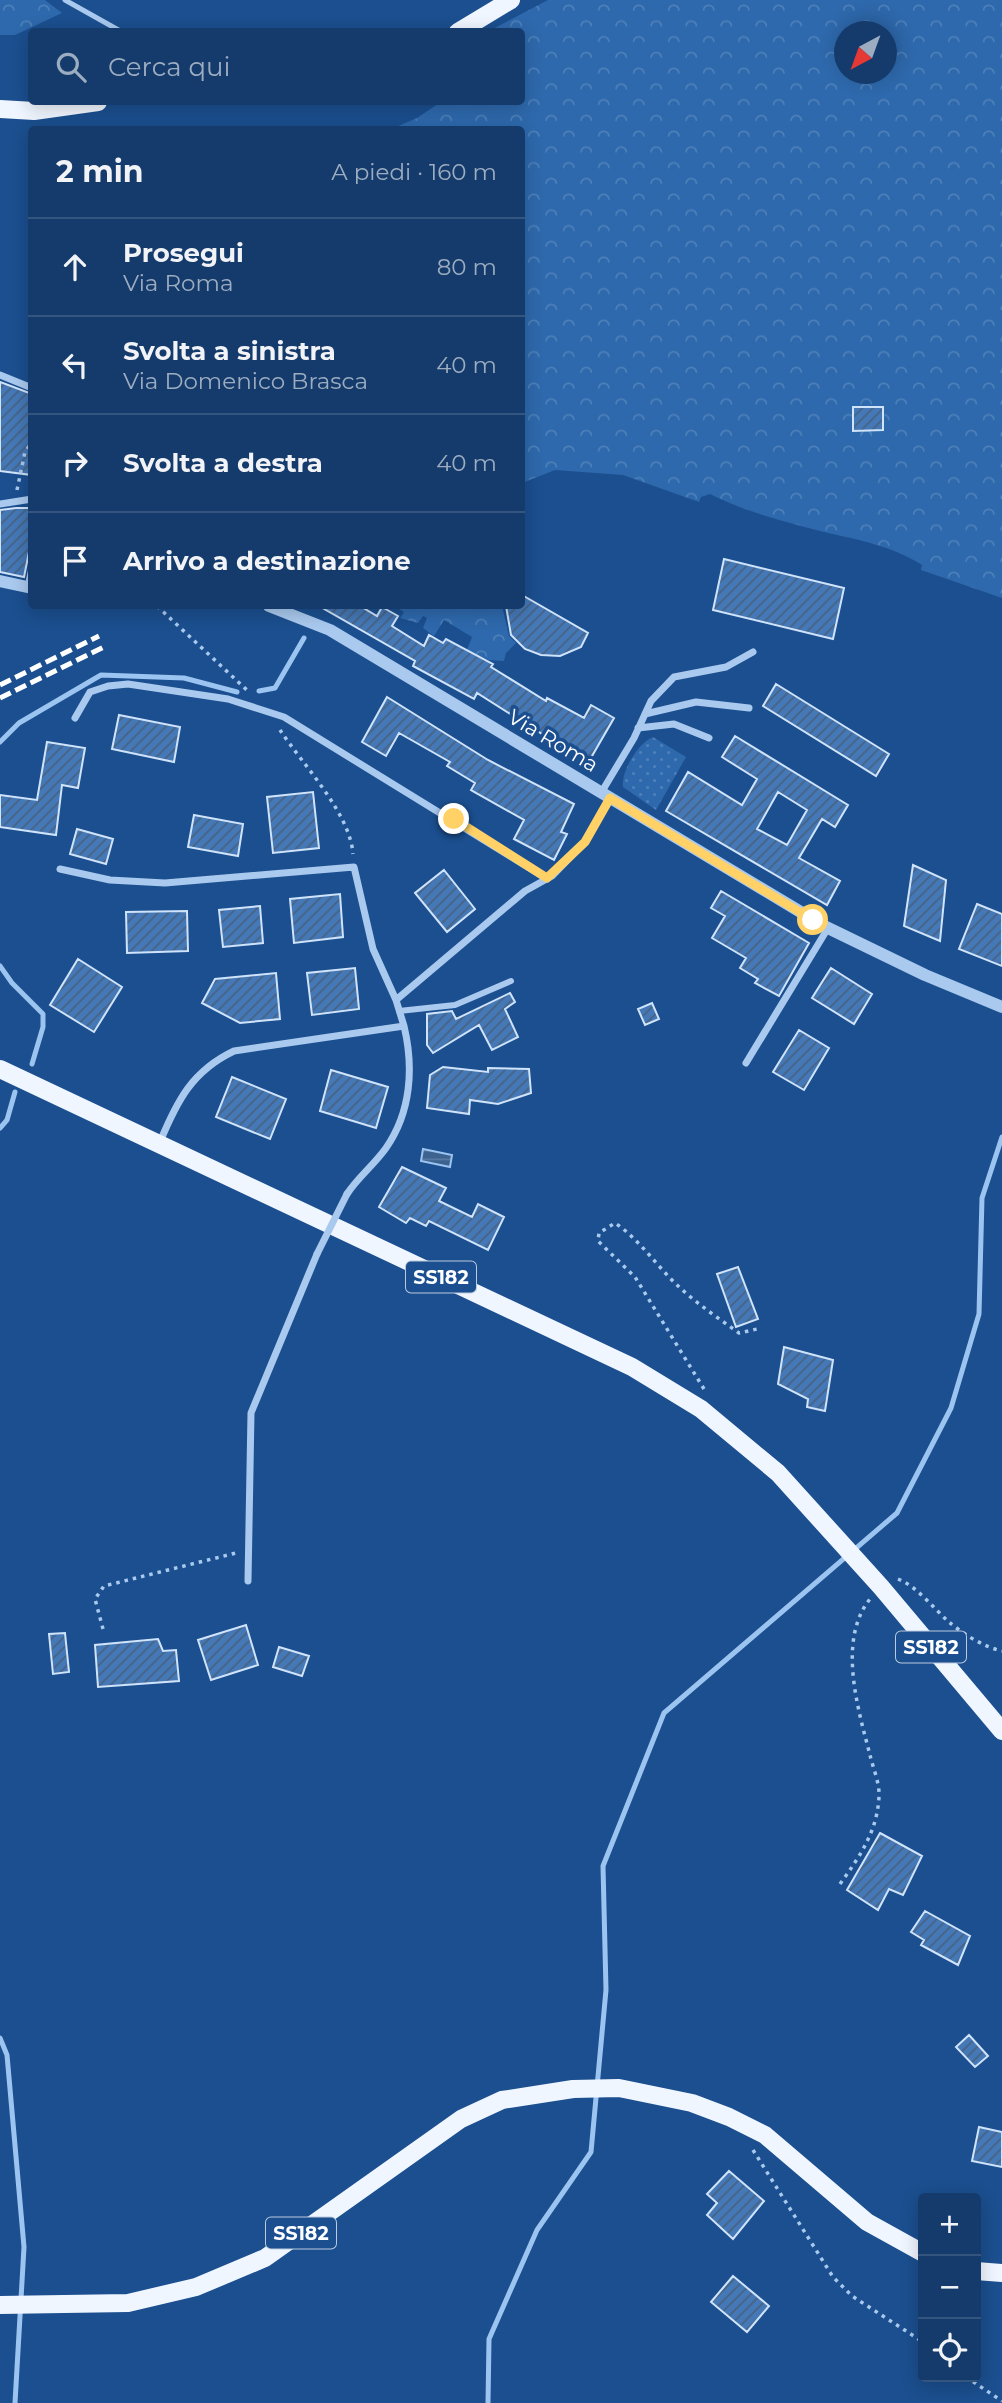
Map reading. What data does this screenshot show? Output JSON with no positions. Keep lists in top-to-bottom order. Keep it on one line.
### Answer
{"streets":{"main road":["SS182"],"street":["Via Roma"]},"north":"bottom left","page":{"search":"Cerca qui","heading":["2 min","A piedi · 160 m"],"list":[["Prosegui","Via Roma","80 m"],["Svolta a sinistra","Via Domenico Brasca","40 m"],["Svolta a destra","40 m"],"Arrivo a destinazione"],"map_buttons":["+","−"]}}
